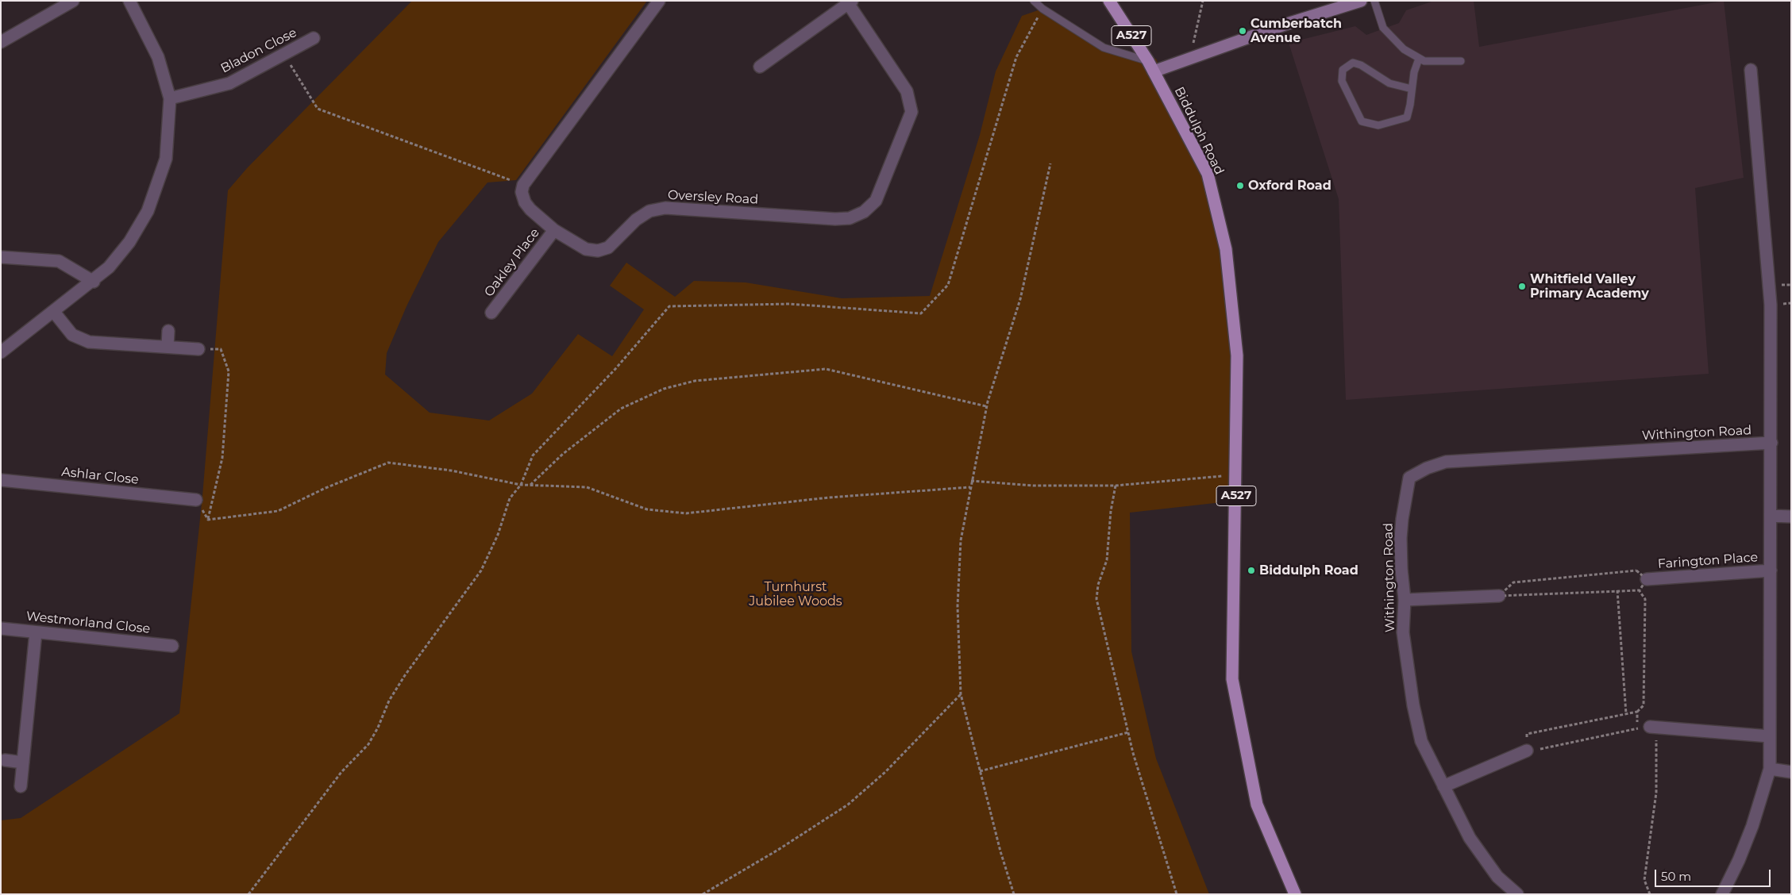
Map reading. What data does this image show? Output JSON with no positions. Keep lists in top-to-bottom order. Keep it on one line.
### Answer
{"streets":{"main road":["A527","Biddulph Road"],"street":["Bladon Close","Oversley Road","Oakley Place","Withington Road","Ashlar Close","Farington Place","Westmorland Close"]},"crossings":[["Oversley Road","Oakley Place"]],"parks":["Turnhurst Jubilee Woods"],"places":["Cumberbatch Avenue","Oxford Road","Whitfield Valley Primary Academy","Biddulph Road"],"scale_bar":"50 m"}
